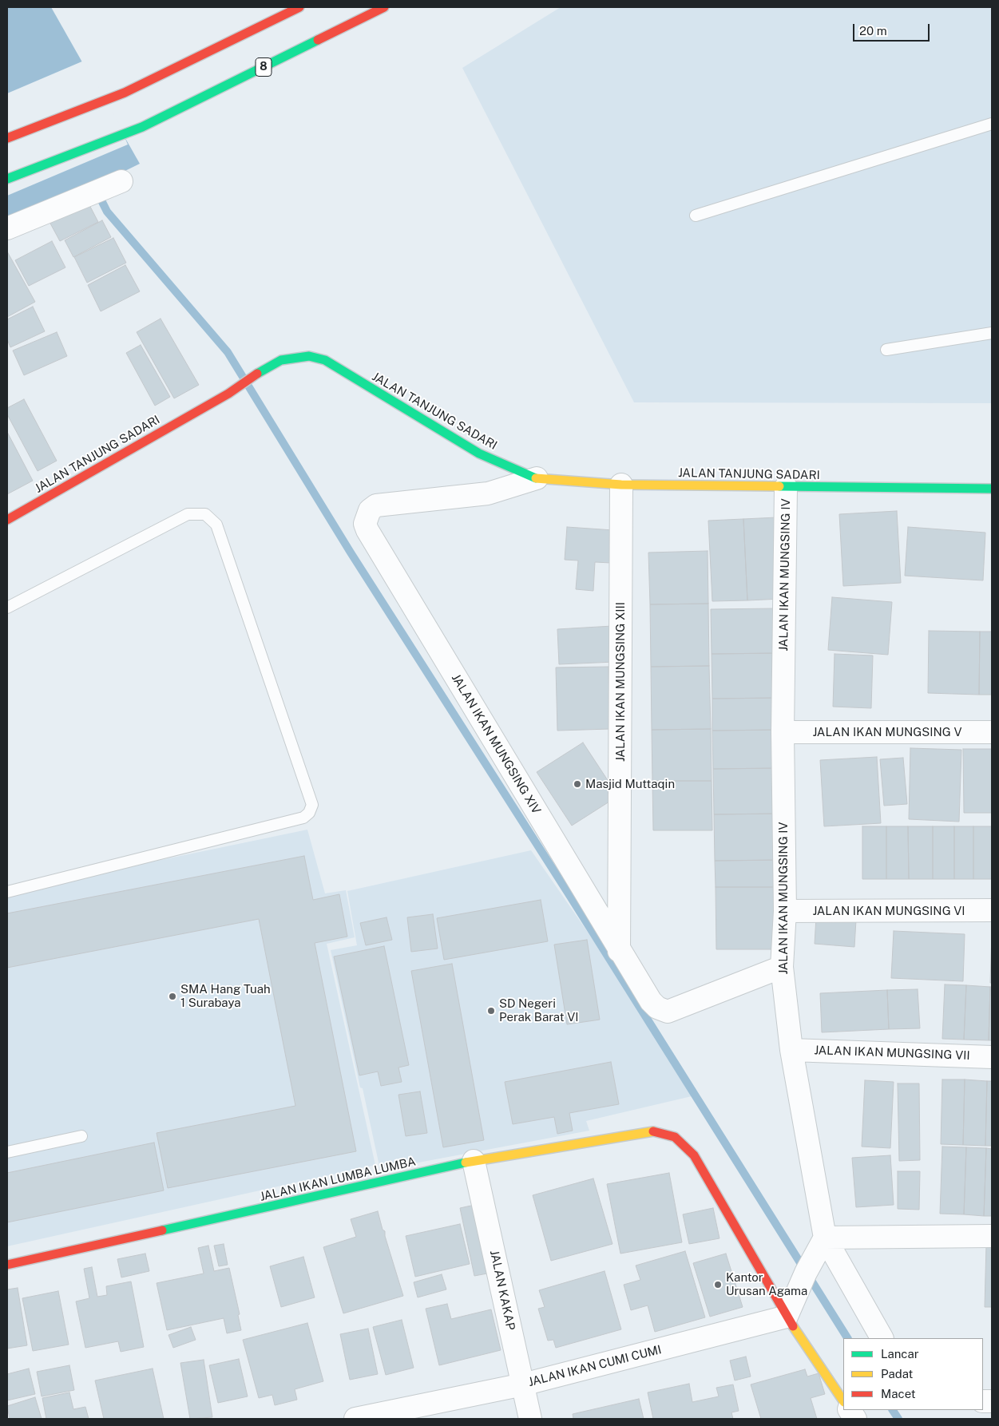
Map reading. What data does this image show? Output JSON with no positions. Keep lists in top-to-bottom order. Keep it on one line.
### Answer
{"streets":{"main road":["8","JALAN TANJUNG SADARI","JALAN IKAN LUMBA LUMBA"],"street":["JALAN IKAN MUNGSING IV","JALAN IKAN MUNGSING XIII","JALAN IKAN MUNGSING V","JALAN IKAN MUNGSING XIV","JALAN IKAN MUNGSING VI","JALAN IKAN MUNGSING VII","JALAN KAKAP","JALAN IKAN CUMI CUMI"]},"crossings":[["JALAN TANJUNG SADARI","JALAN IKAN MUNGSING IV"],["JALAN TANJUNG SADARI","JALAN IKAN MUNGSING XIII"],["JALAN TANJUNG SADARI","JALAN IKAN MUNGSING XIV"],["JALAN IKAN MUNGSING IV","JALAN IKAN MUNGSING V"],["JALAN IKAN MUNGSING IV","JALAN IKAN MUNGSING XIV"],["JALAN IKAN MUNGSING IV","JALAN IKAN MUNGSING VI"],["JALAN IKAN MUNGSING IV","JALAN IKAN MUNGSING VII"],["JALAN IKAN MUNGSING XIII","JALAN IKAN MUNGSING XIV"],["JALAN IKAN LUMBA LUMBA","JALAN KAKAP"],["JALAN IKAN LUMBA LUMBA","JALAN IKAN CUMI CUMI"],["JALAN KAKAP","JALAN IKAN CUMI CUMI"]],"places":["Masjid Muttaqin","SMA Hang Tuah 1 Surabaya","SD Negeri Perak Barat VI","Kantor Urusan Agama"],"legend":["Lancar","Padat","Macet"],"scale_bar":"20 m"}
